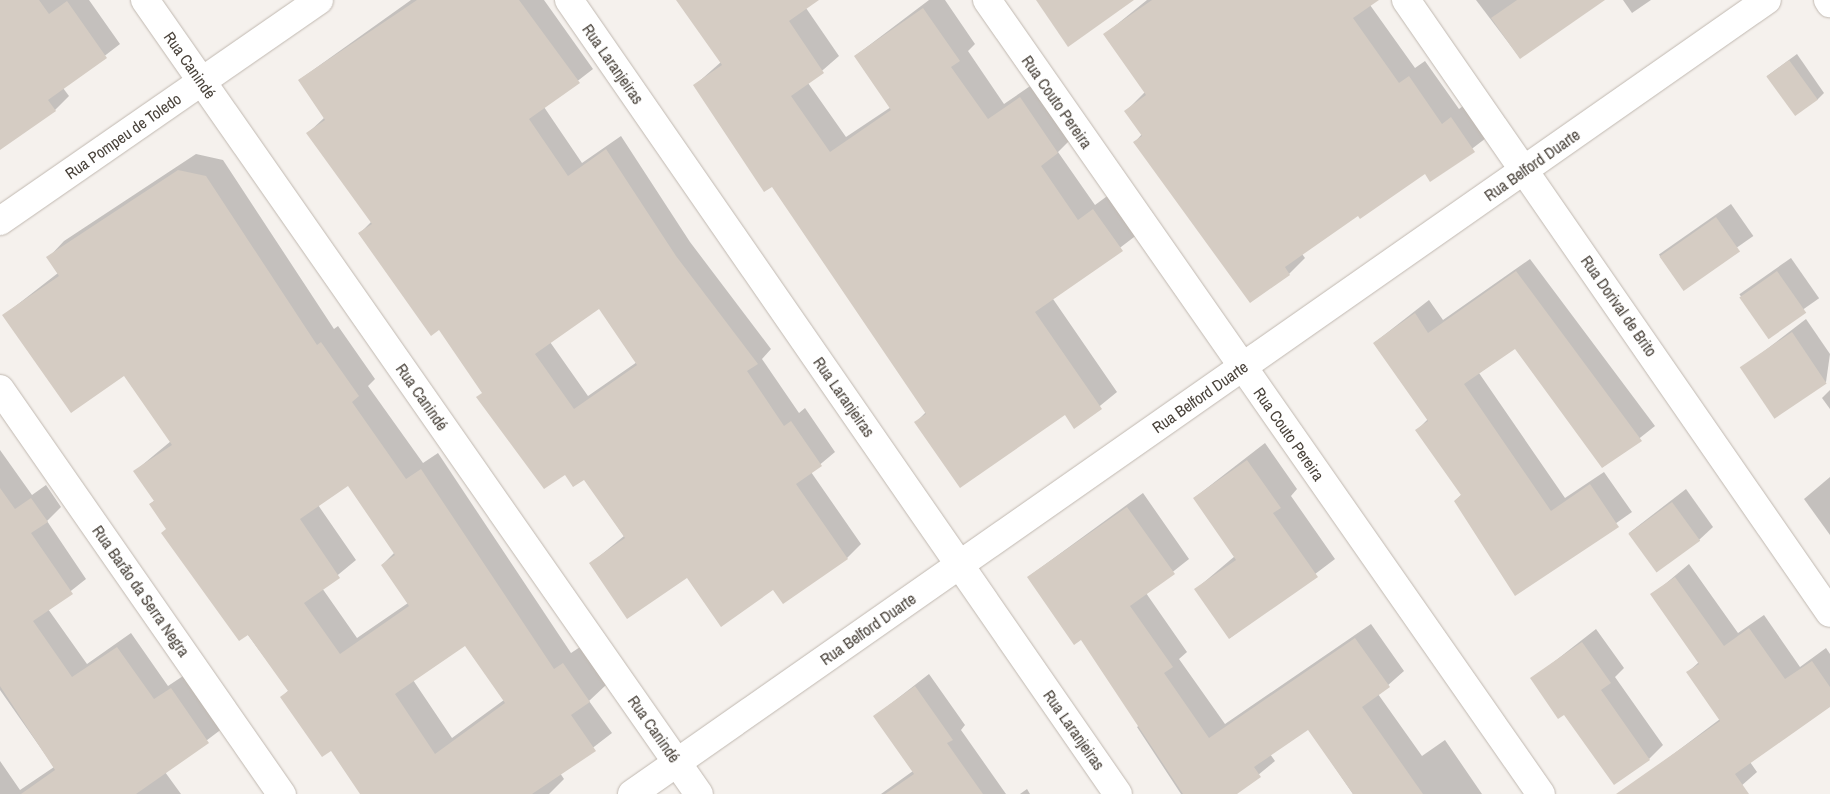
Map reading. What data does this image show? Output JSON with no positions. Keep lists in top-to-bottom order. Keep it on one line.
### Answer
{"streets":{"street":["Rua Laranjeiras","Rua Canindé","Rua Couto Pereira","Rua Pompeu de Toledo","Rua Belford Duarte","Rua Dorival de Brito","Rua Barão da Serra Negra"]},"crossings":[["Rua Laranjeiras","Rua Belford Duarte"],["Rua Canindé","Rua Pompeu de Toledo"],["Rua Canindé","Rua Belford Duarte"],["Rua Couto Pereira","Rua Belford Duarte"],["Rua Belford Duarte","Rua Dorival de Brito"]]}
